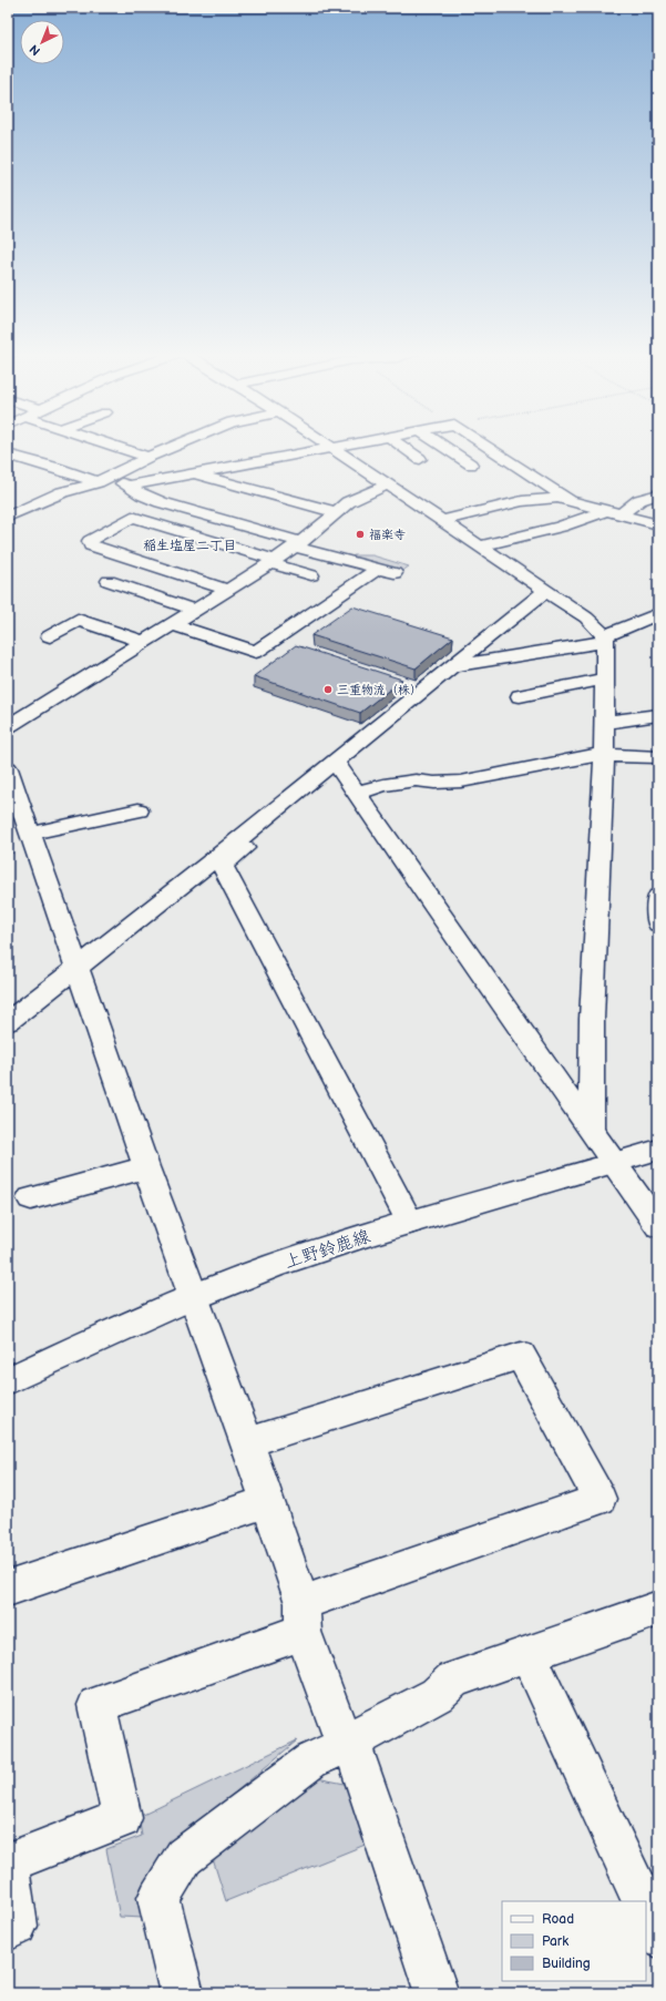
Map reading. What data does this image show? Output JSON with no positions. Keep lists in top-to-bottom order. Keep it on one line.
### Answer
{"streets":{"street":["上野鈴鹿線"]},"districts":["稲生塩屋二丁目"],"places":["福楽寺","三重物流（株）"],"legend":["Road","Park","Building"],"north":"bottom left"}
